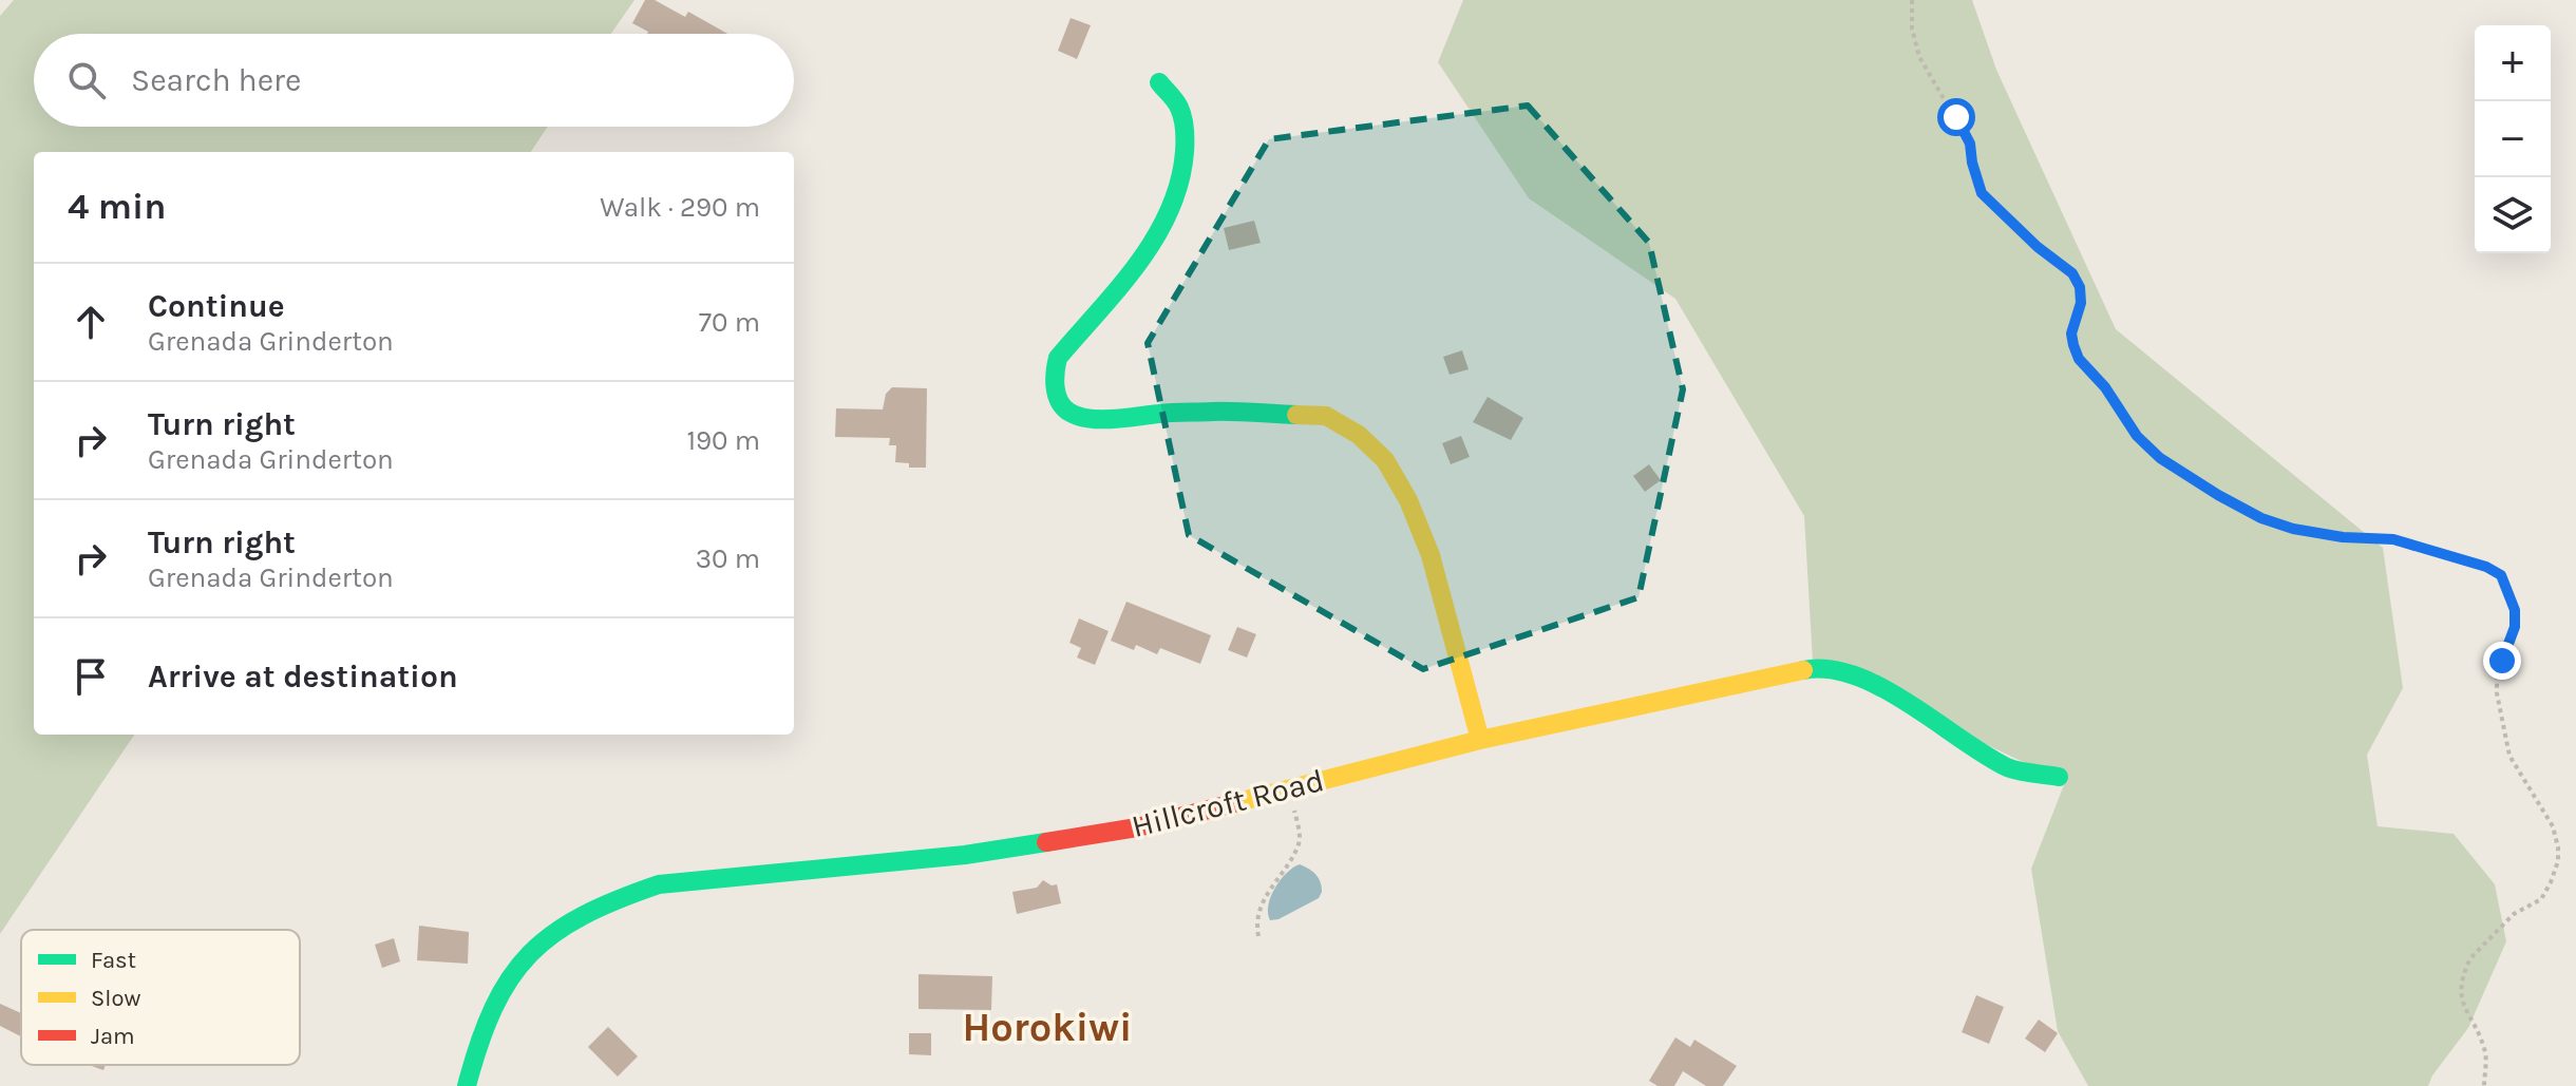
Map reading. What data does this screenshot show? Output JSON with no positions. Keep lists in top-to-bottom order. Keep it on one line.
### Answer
{"streets":{"street":["Hillcroft Road"]},"districts":["Horokiwi"],"legend":["Fast","Slow","Jam"],"page":{"map_buttons":["+","−"],"search":"Search here","heading":["4 min","Walk · 290 m"],"list":[["Continue","Grenada Grinderton","70 m"],["Turn right","Grenada Grinderton","190 m"],["Turn right","Grenada Grinderton","30 m"],"Arrive at destination"]}}
